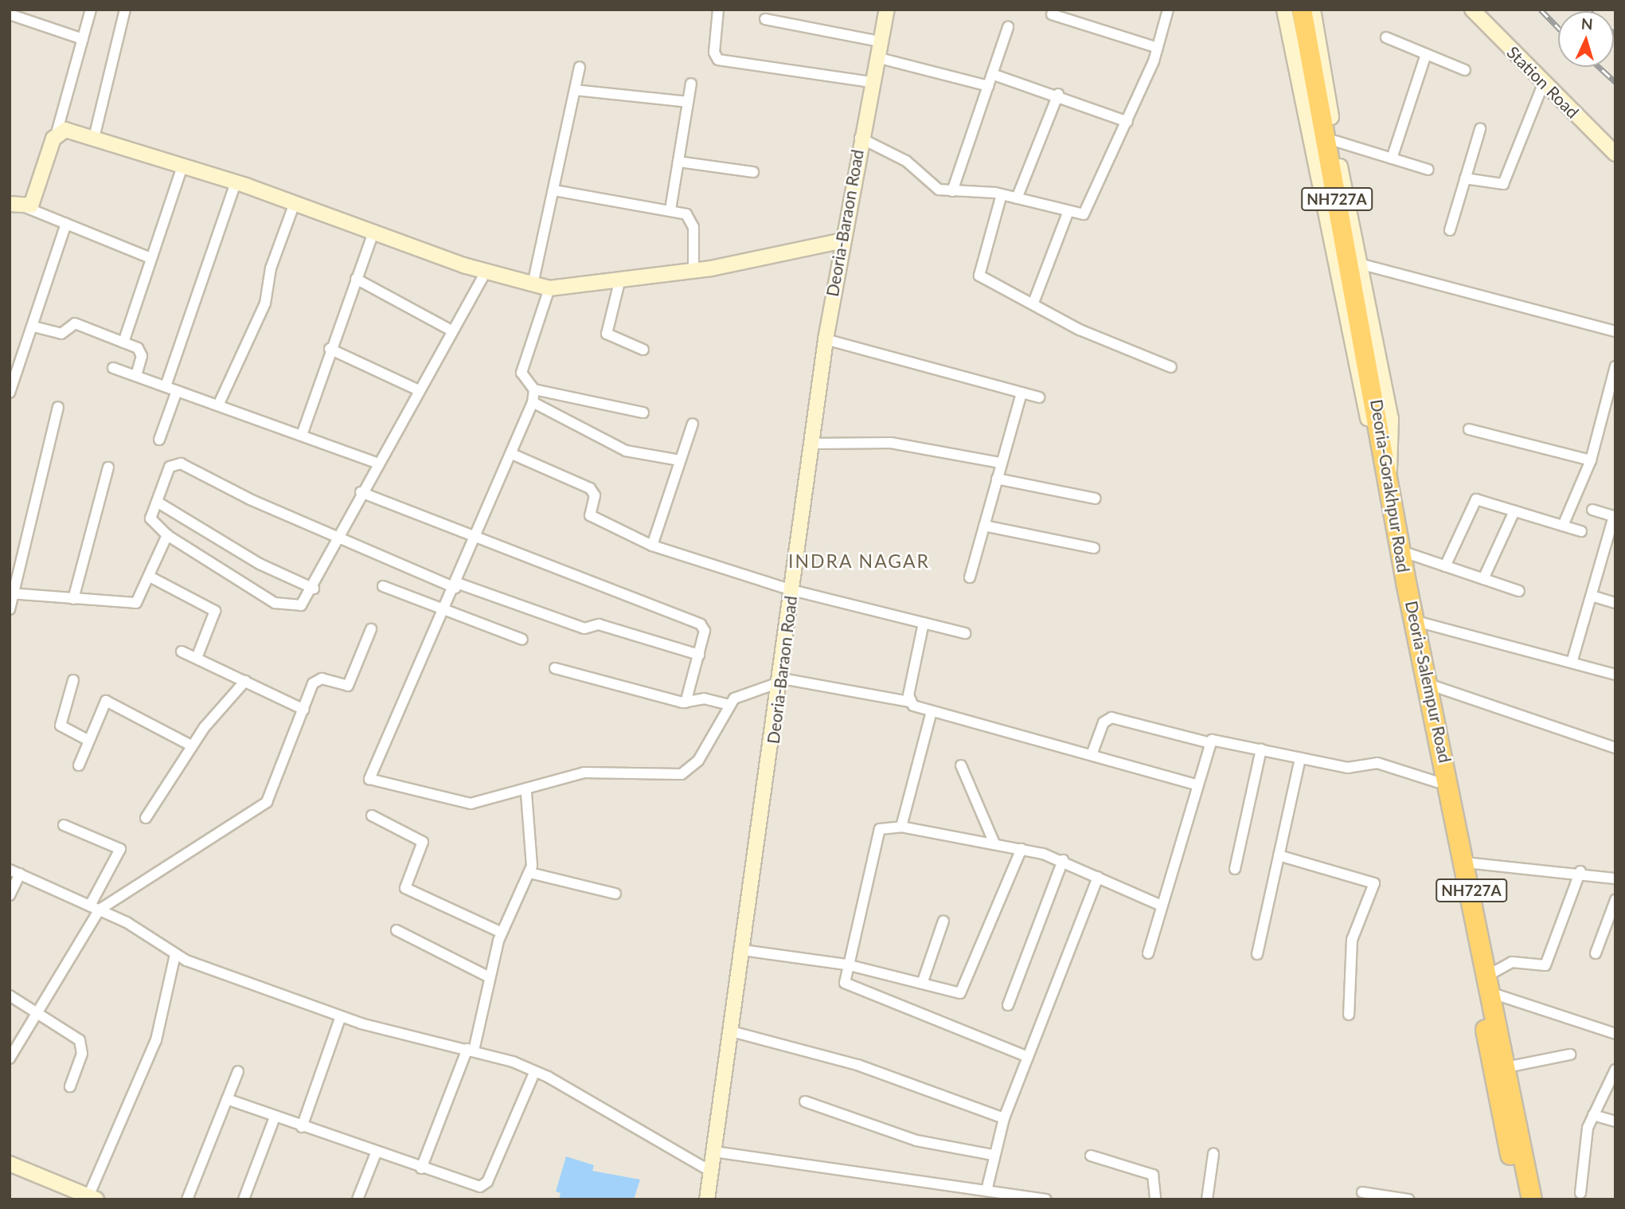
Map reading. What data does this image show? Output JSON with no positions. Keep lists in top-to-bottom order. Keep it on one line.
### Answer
{"streets":{"highway":["NH727A","Deoria-Gorakhpur Road","Deoria-Salempur Road"],"street":["Station Road","Deoria-Baraon Road"]},"crossings":[["Deoria-Gorakhpur Road","Deoria-Salempur Road"]],"districts":["INDRA NAGAR"],"north":"top"}
